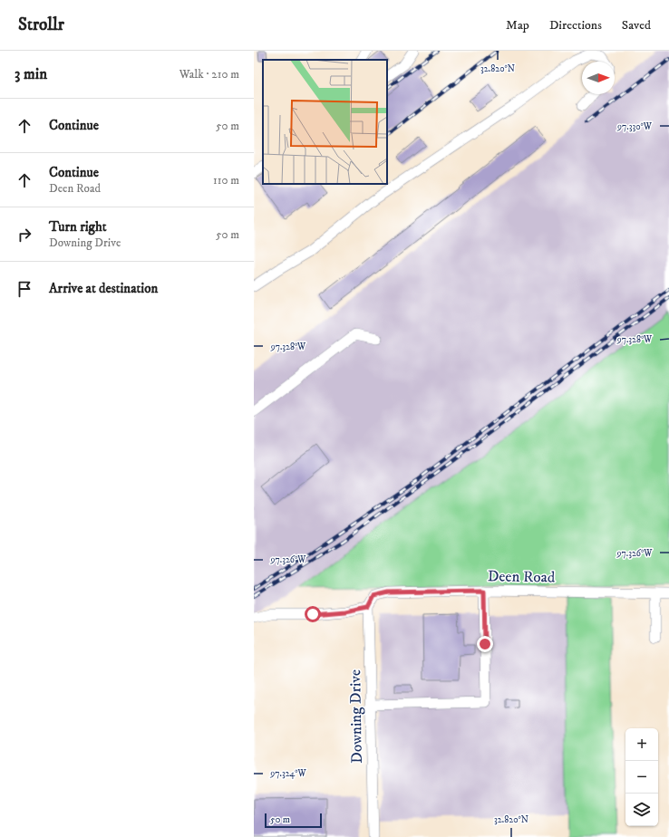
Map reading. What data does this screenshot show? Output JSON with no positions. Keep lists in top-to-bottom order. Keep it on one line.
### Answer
{"streets":{"street":["Deen Road","Downing Drive"]},"crossings":[["Deen Road","Downing Drive"]],"scale_bar":"50 m","north":"right","page":{"header":"Strollr","nav":["Map","Directions","Saved"],"heading":["3 min","Walk · 210 m"],"list":[["Continue","50 m"],["Continue","Deen Road","110 m"],["Turn right","Downing Drive","50 m"],"Arrive at destination"],"map_buttons":["+","−"],"scale":"50 m"},"coordinates":["32.820°N","97.330°W","97.328°W","97.326°W","97.324°W"]}
